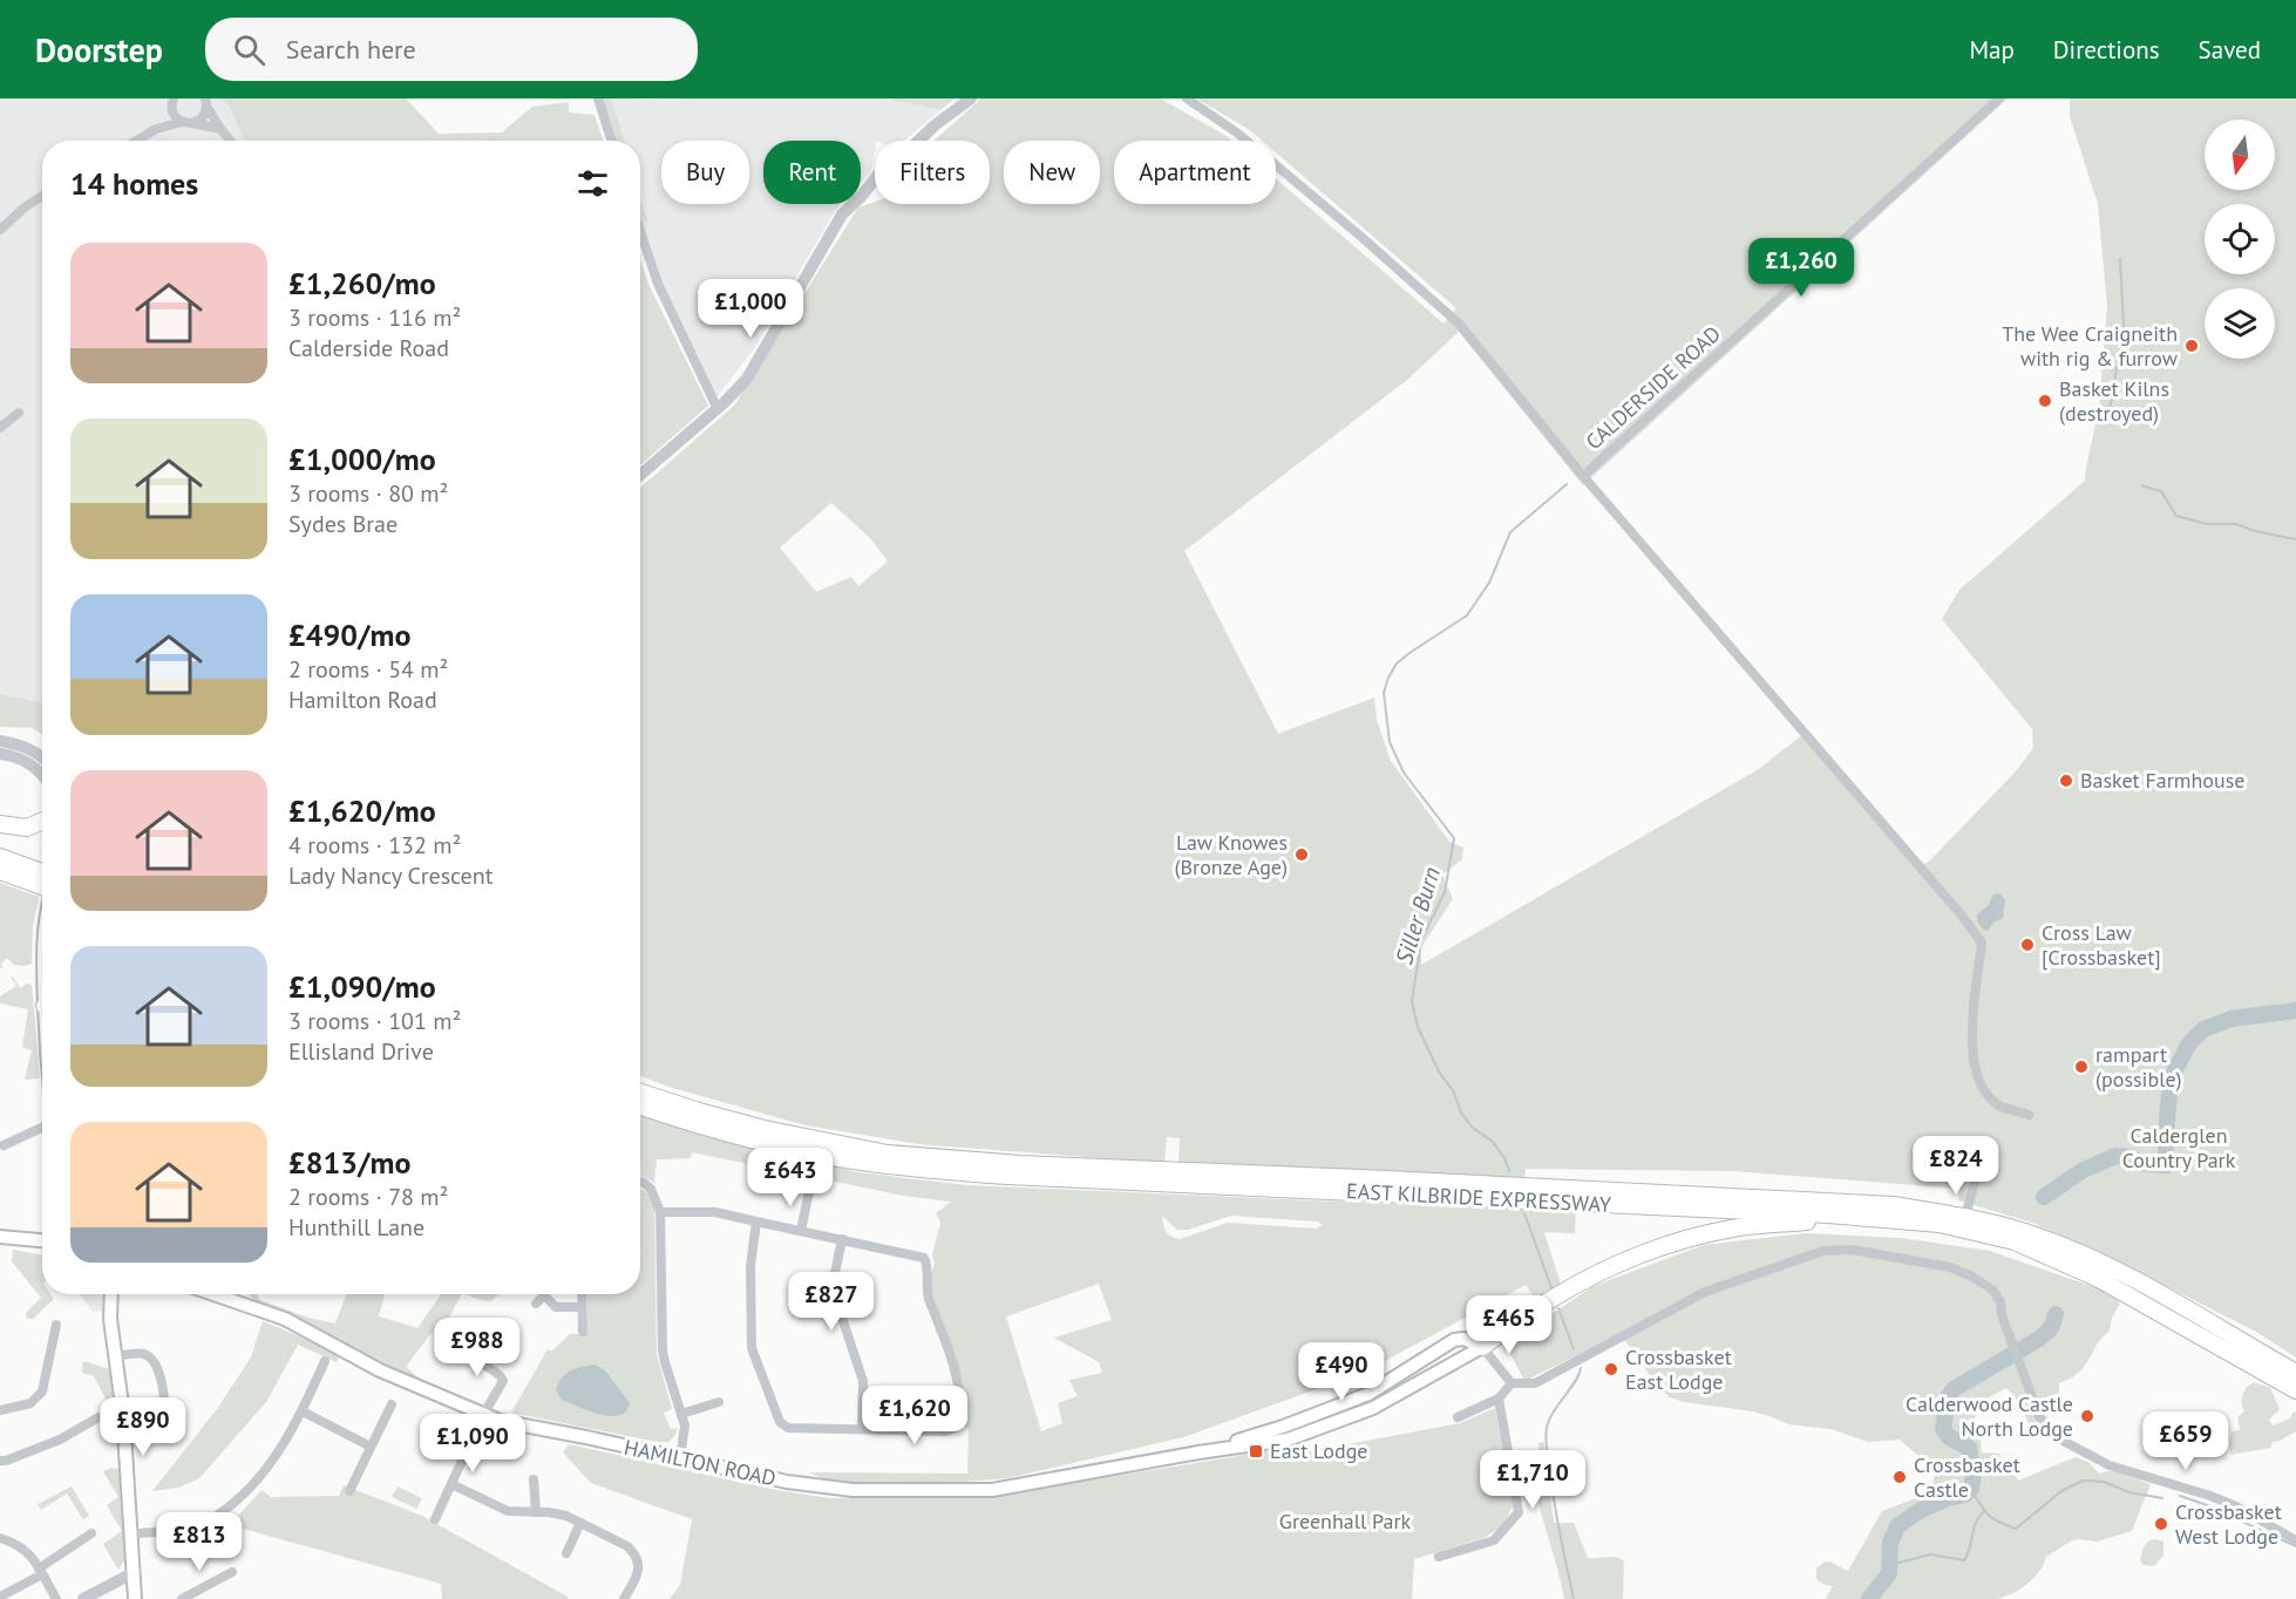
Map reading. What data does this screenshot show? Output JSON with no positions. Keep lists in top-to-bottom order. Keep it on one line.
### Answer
{"streets":{"highway":["EAST KILBRIDE EXPRESSWAY"],"main road":["HAMILTON ROAD"],"street":["CALDERSIDE ROAD"]},"water":["Siller Burn"],"parks":["Calderglen Country Park","Greenhall Park"],"places":{"other":["The Wee Craigneith with rig & furrow","Basket Kilns (destroyed)","Basket Farmhouse","Law Knowes (Bronze Age)","Cross Law [Crossbasket]","rampart (possible)","Crossbasket East Lodge","Calderwood Castle North Lodge","Crossbasket Castle","Crossbasket West Lodge"],"transit":["East Lodge"]},"north":"bottom","page":{"header":"Doorstep","search":"Search here","nav":["Map","Directions","Saved"],"chip":["Buy","Rent","Filters","New","Apartment"],"heading":"14 homes","list":[{"name":"£1,260/mo","note":"3 rooms · 116 m² · Calderside Road"},{"name":"£1,000/mo","note":"3 rooms · 80 m² · Sydes Brae"},{"name":"£490/mo","note":"2 rooms · 54 m² · Hamilton Road"},{"name":"£1,620/mo","note":"4 rooms · 132 m² · Lady Nancy Crescent"},{"name":"£1,090/mo","note":"3 rooms · 101 m² · Ellisland Drive"},{"name":"£813/mo","note":"2 rooms · 78 m² · Hunthill Lane"}],"price":["£1,260","£1,000","£824","£643","£827","£465","£988","£490","£1,620","£890","£659","£1,090","£1,710","£813"]}}
